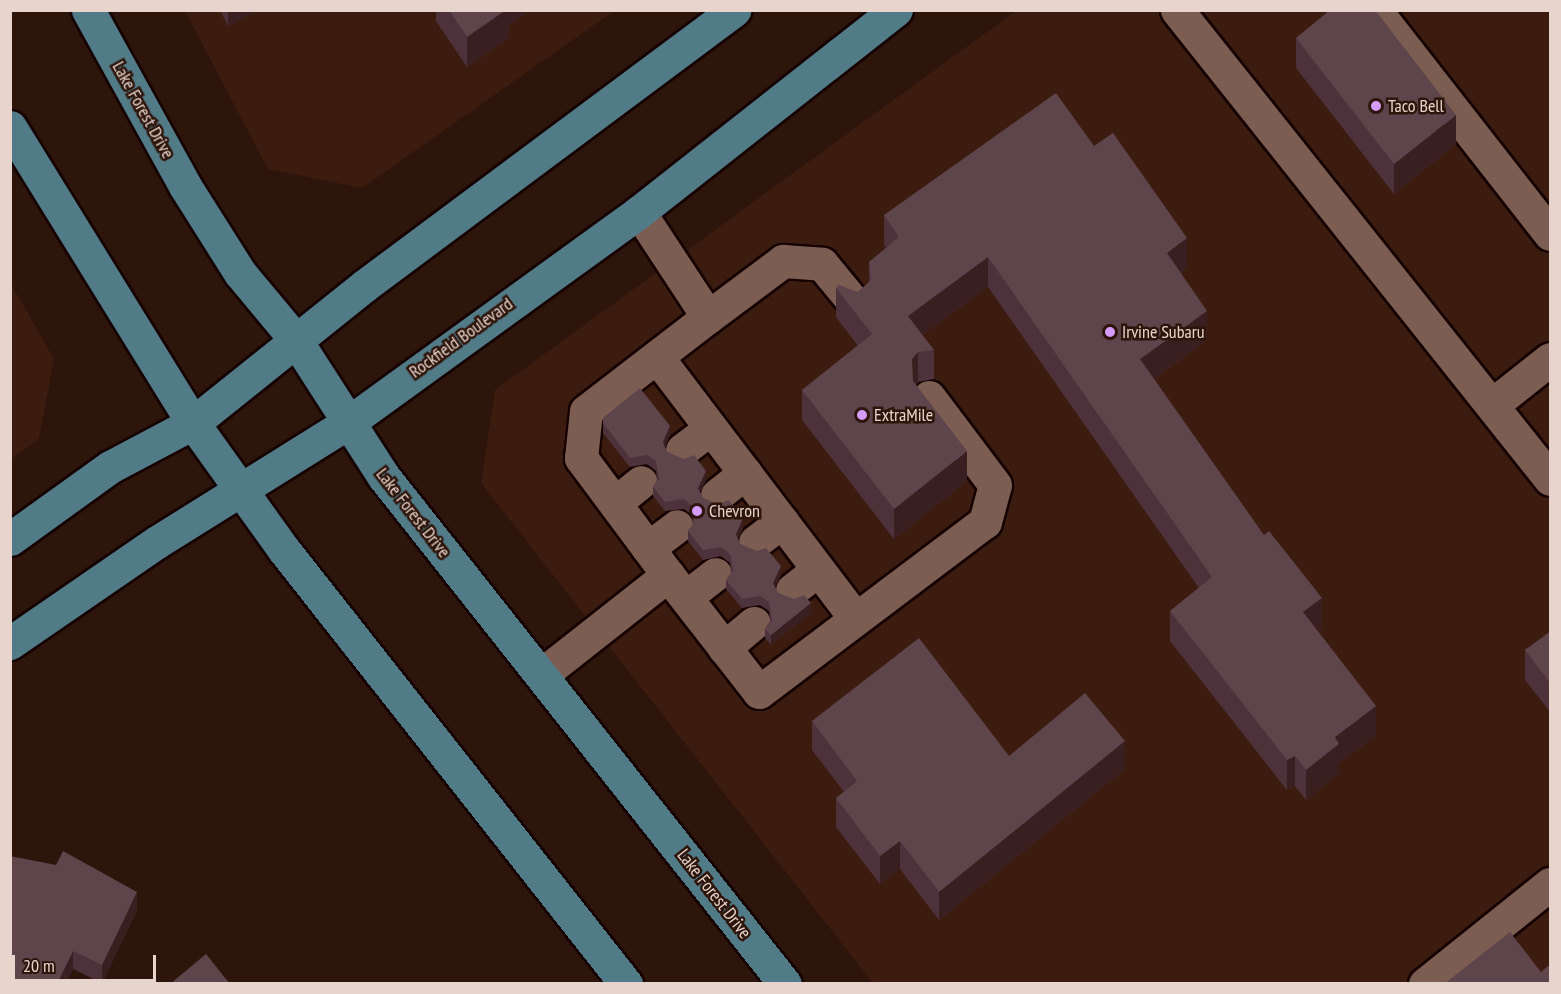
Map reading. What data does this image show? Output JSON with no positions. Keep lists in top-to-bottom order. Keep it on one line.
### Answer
{"streets":{"main road":["Lake Forest Drive","Rockfield Boulevard"]},"crossings":[["Lake Forest Drive","Rockfield Boulevard"]],"places":["Taco Bell","Irvine Subaru","ExtraMile","Chevron"],"scale_bar":"20 m"}
